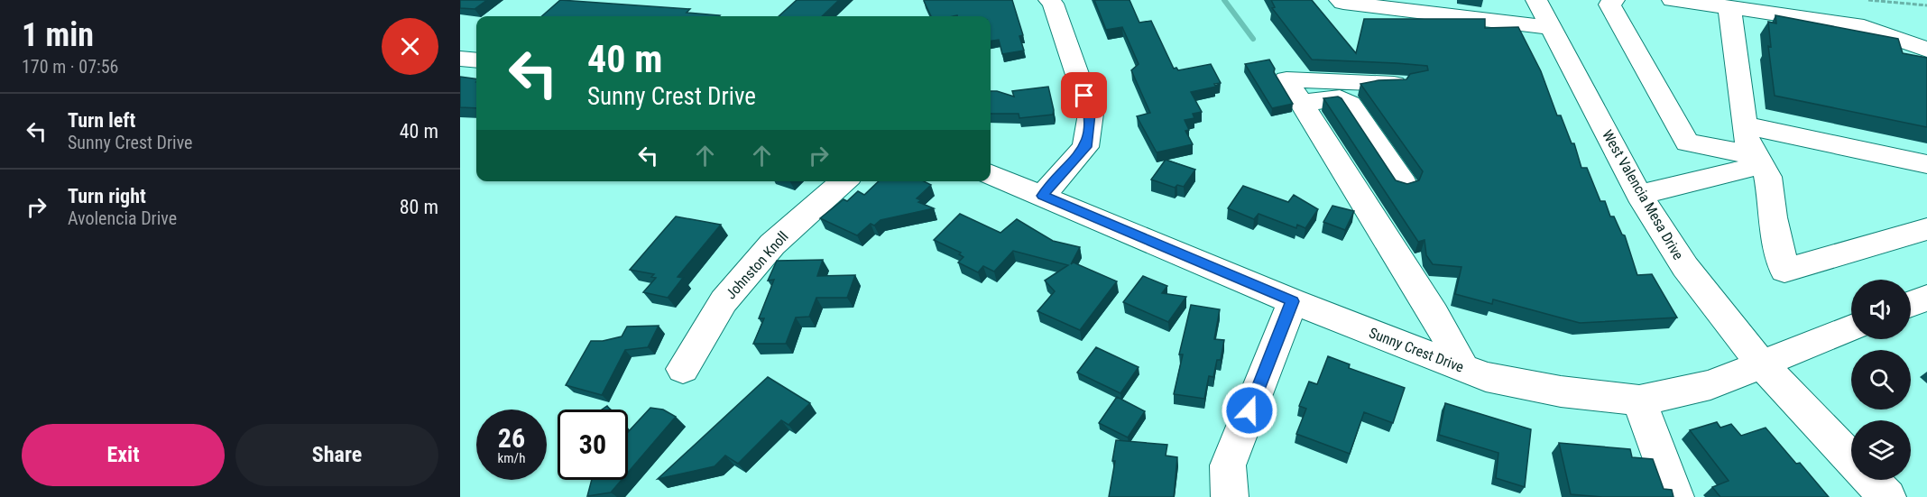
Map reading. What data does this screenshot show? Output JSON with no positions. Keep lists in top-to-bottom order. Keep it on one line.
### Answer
{"streets":{"street":["West Valencia Mesa Drive","Johnston Knoll","Sunny Crest Drive"]},"crossings":[["West Valencia Mesa Drive","Sunny Crest Drive"]],"page":{"heading":["1 min","170 m · 07:56"],"turn":["40 m","Sunny Crest Drive"],"list":[{"name":"Turn left","note":"Sunny Crest Drive","value":"40 m"},{"name":"Turn right","note":"Avolencia Drive","value":"80 m"}],"speed":"26 km/h","limit":"30","buttons":["Exit","Share"]}}
